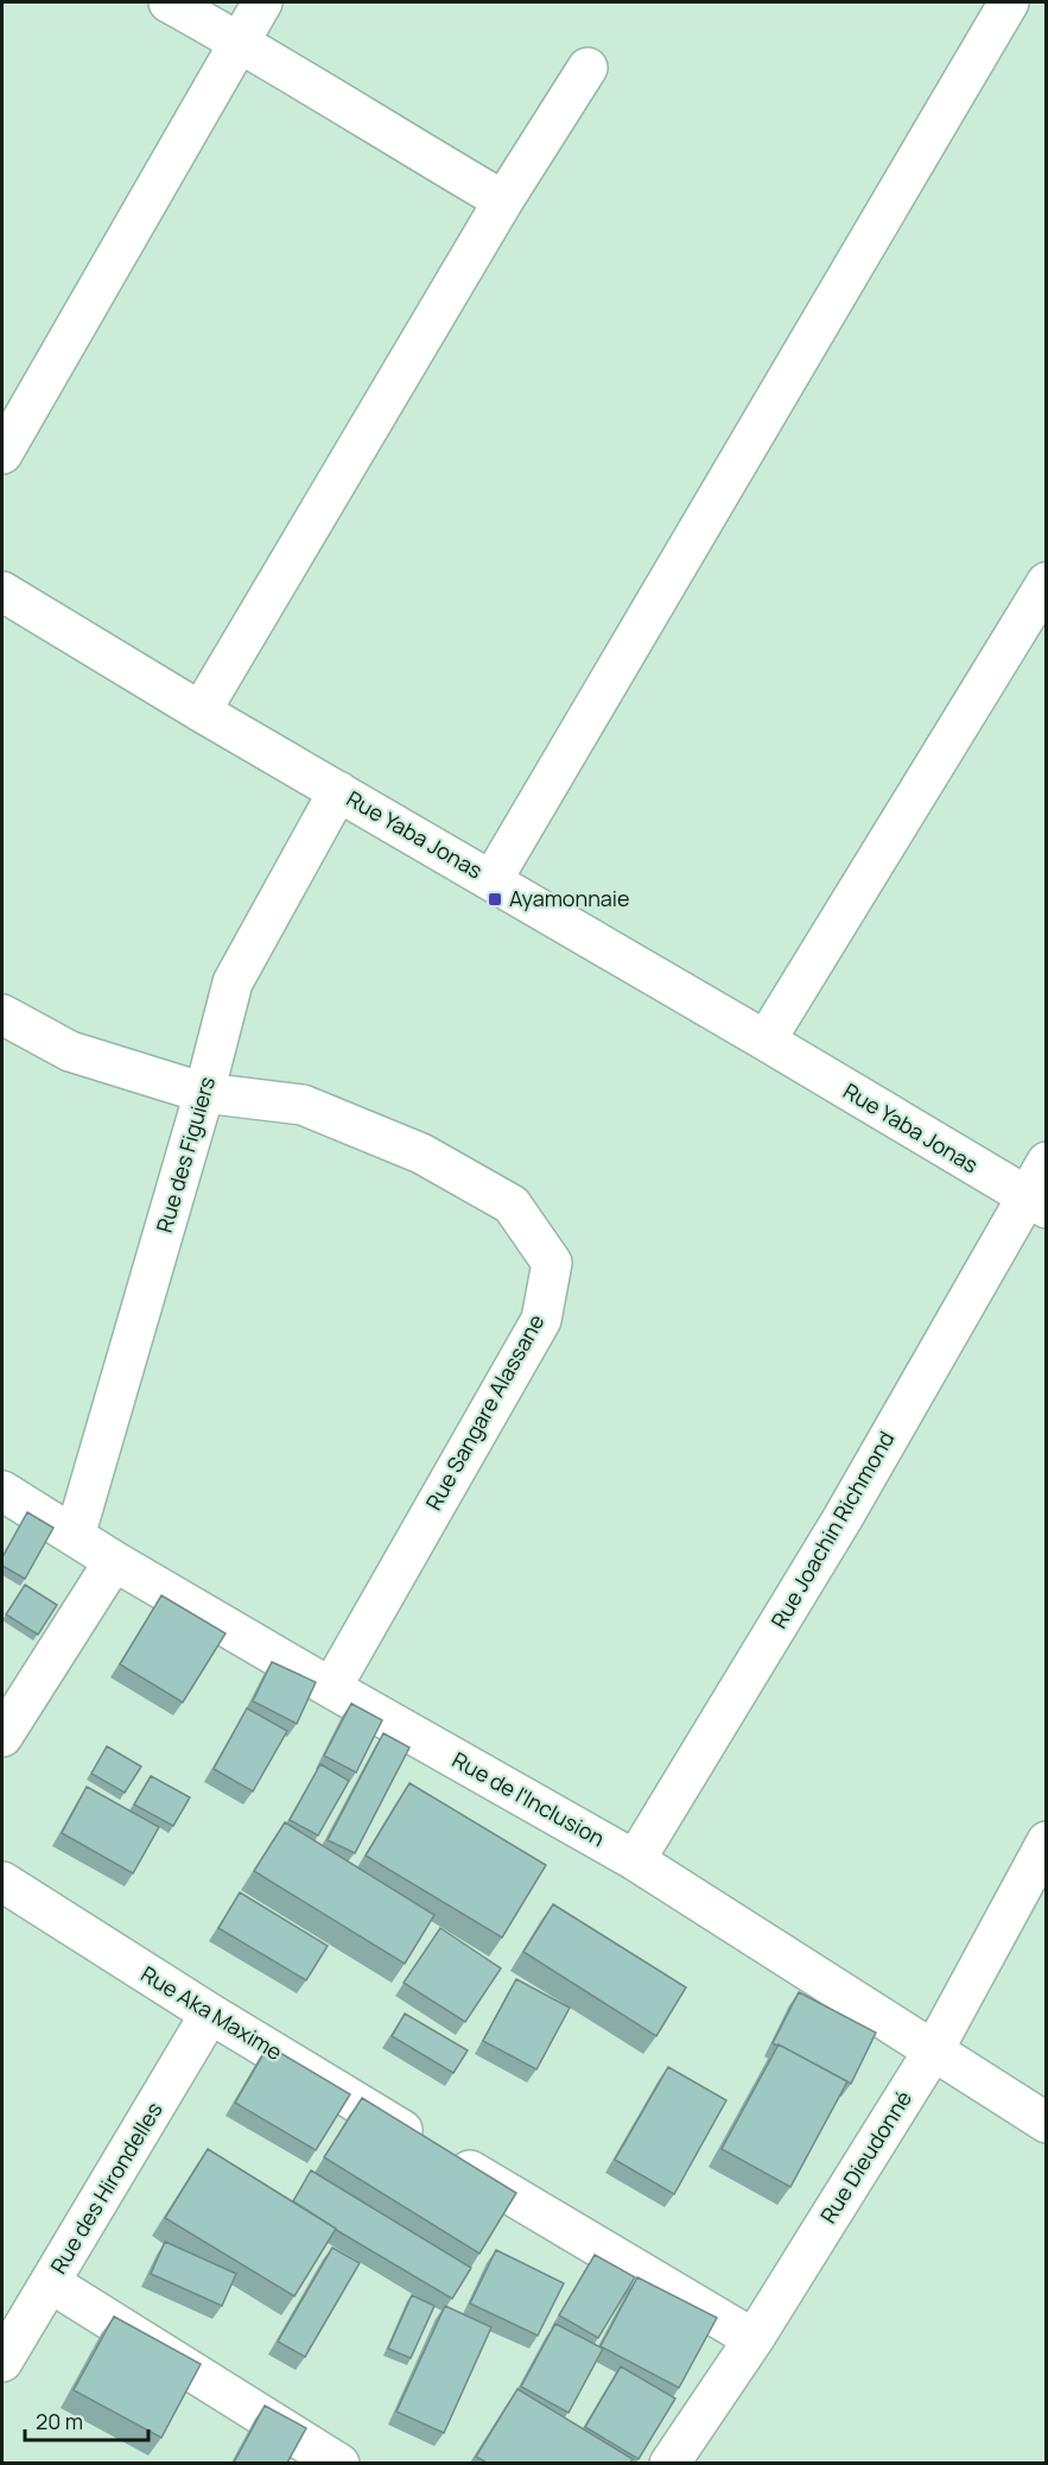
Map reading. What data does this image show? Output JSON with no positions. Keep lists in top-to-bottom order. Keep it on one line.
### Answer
{"streets":{"street":["Rue Yaba Jonas","Rue des Figuiers","Rue Sangare Alassane","Rue Joachin Richmond","Rue de l'Inclusion","Rue Aka Maxime","Rue Dieudonné","Rue des Hirondelles"]},"crossings":[["Rue Yaba Jonas","Rue des Figuiers"],["Rue Yaba Jonas","Rue Joachin Richmond"],["Rue des Figuiers","Rue Sangare Alassane"],["Rue des Figuiers","Rue de l'Inclusion"],["Rue Sangare Alassane","Rue de l'Inclusion"],["Rue Joachin Richmond","Rue de l'Inclusion"],["Rue de l'Inclusion","Rue Dieudonné"],["Rue Aka Maxime","Rue Dieudonné"],["Rue Aka Maxime","Rue des Hirondelles"]],"places":{"transit":["Ayamonnaie"]},"scale_bar":"20 m"}
